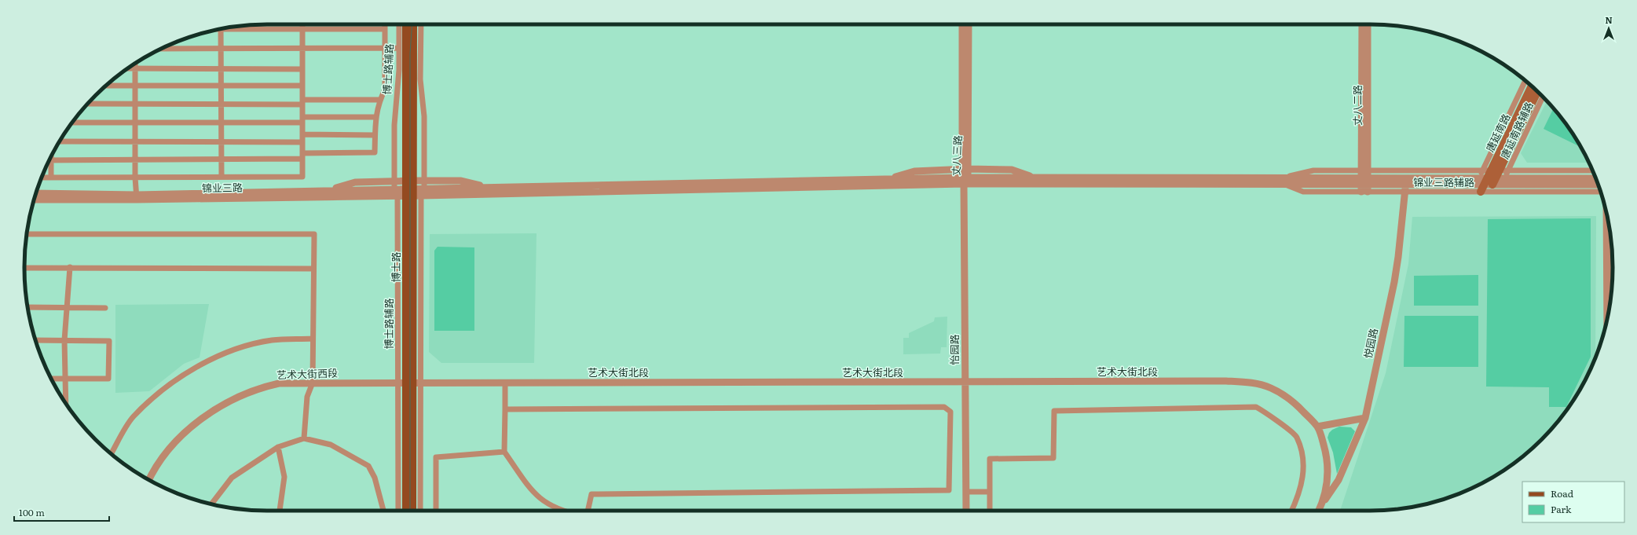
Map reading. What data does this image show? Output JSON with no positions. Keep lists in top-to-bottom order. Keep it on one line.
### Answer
{"streets":{"main road":["唐延南路","博士路"],"street":["博士路辅路","丈八二路","唐延南路辅路","丈八三路","锦业三路辅路","锦业三路","悦园路","怡园路","艺术大街北段","艺术大街西段"]},"crossings":[["博士路辅路","锦业三路"],["博士路辅路","博士路"],["博士路辅路","艺术大街北段"],["博士路辅路","艺术大街西段"],["丈八二路","锦业三路辅路"],["唐延南路辅路","锦业三路辅路"],["唐延南路","锦业三路辅路"],["丈八三路","怡园路"],["锦业三路辅路","悦园路"],["锦业三路","博士路"],["博士路","艺术大街北段"],["博士路","艺术大街西段"],["怡园路","艺术大街北段"],["艺术大街北段","艺术大街西段"]],"legend":["Road","Park"],"scale_bar":"100 m","north":"top"}
